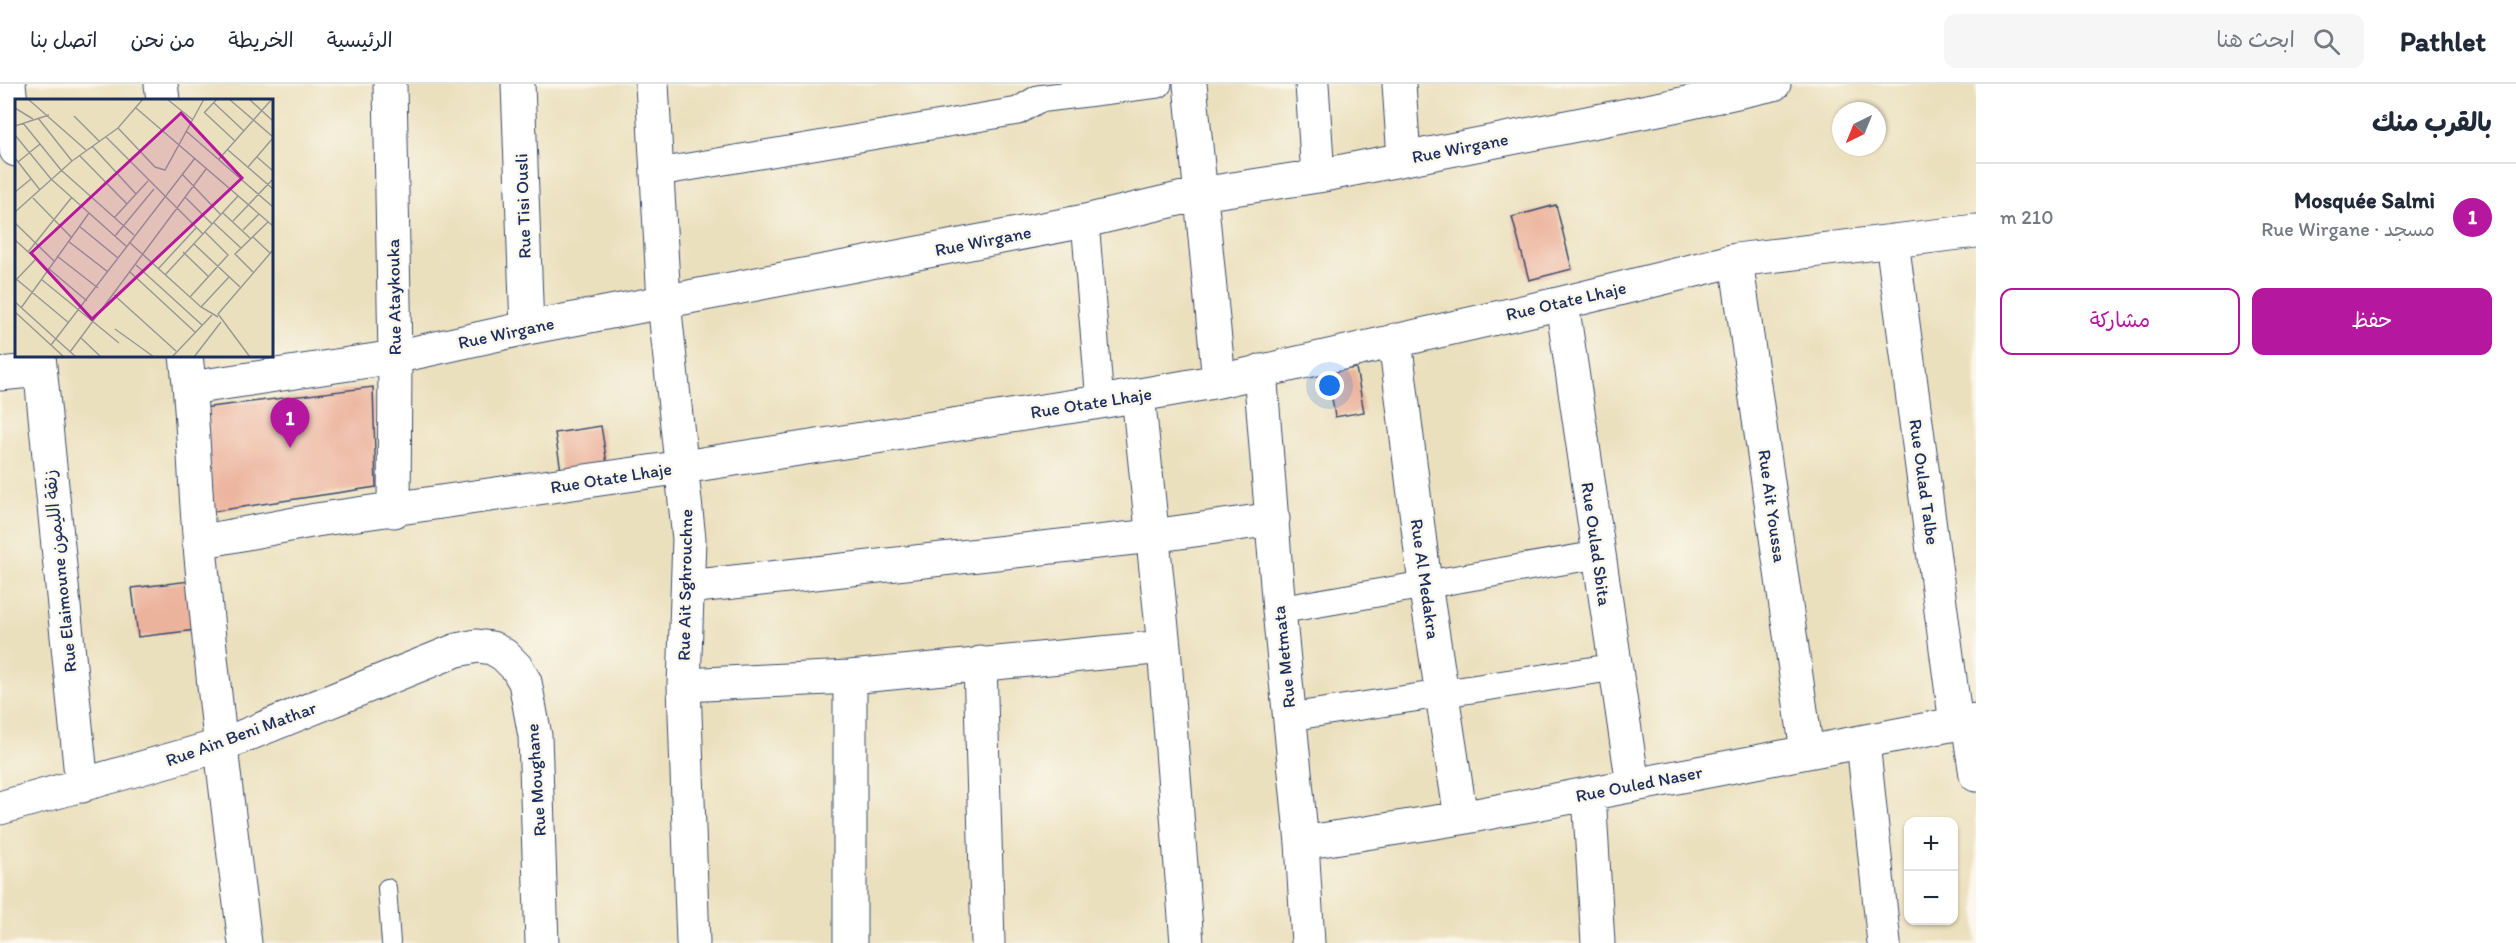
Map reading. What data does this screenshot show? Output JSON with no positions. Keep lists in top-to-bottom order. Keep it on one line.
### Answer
{"streets":{"street":["Rue Wirgane","Rue Tisi Ousli","Rue Ataykouka","Rue Otate Lhaje","Rue Oulad Talbe","Rue Ait Youssa","Rue Oulad Sbita","Rue Elaimoune زنقة الليمون","Rue Al Medakra","Rue Ait Sghrouchne","Rue Metmata","Rue Ain Beni Mathar","Rue Moughane","Rue Ouled Naser"]},"crossings":[["Rue Wirgane","Rue Tisi Ousli"],["Rue Wirgane","Rue Ataykouka"],["Rue Wirgane","Rue Ait Sghrouchne"],["Rue Ataykouka","Rue Otate Lhaje"],["Rue Otate Lhaje","Rue Oulad Talbe"],["Rue Otate Lhaje","Rue Ait Youssa"],["Rue Otate Lhaje","Rue Oulad Sbita"],["Rue Otate Lhaje","Rue Al Medakra"],["Rue Otate Lhaje","Rue Ait Sghrouchne"],["Rue Otate Lhaje","Rue Metmata"],["Rue Oulad Talbe","Rue Ouled Naser"],["Rue Ait Youssa","Rue Ouled Naser"],["Rue Oulad Sbita","Rue Ouled Naser"],["Rue Elaimoune زنقة الليمون","Rue Ain Beni Mathar"],["Rue Al Medakra","Rue Ouled Naser"],["Rue Metmata","Rue Ouled Naser"],["Rue Ain Beni Mathar","Rue Moughane"]],"north":"bottom left","page":{"header":"Pathlet","search":"ابحث هنا","nav":["الرئيسية","الخريطة","من نحن","اتصل بنا"],"heading":"بالقرب منك","list":[{"mark":"1","name":"Mosquée Salmi","note":"مسجد · Rue Wirgane","value":"210 m"}],"buttons":["حفظ","مشاركة"],"pins":"1","map_buttons":["+","−"]}}
